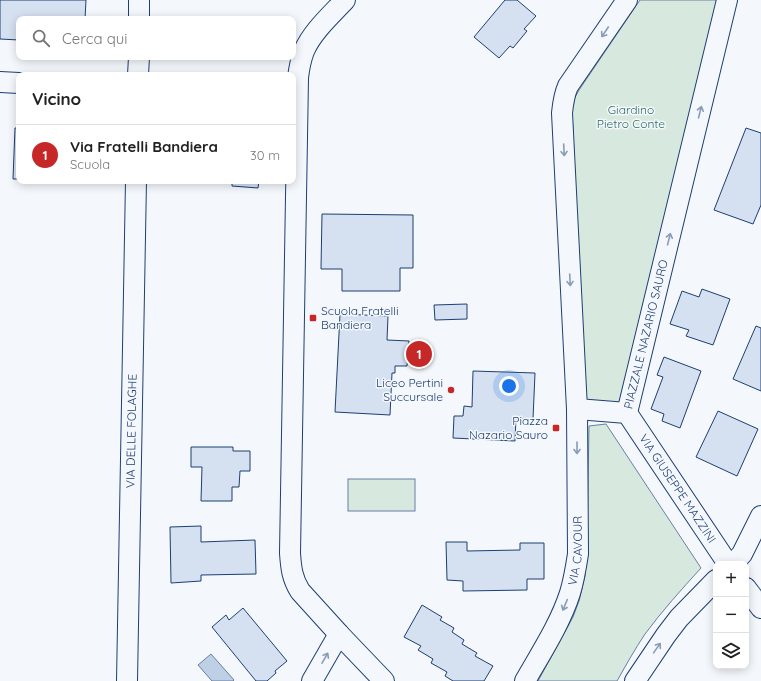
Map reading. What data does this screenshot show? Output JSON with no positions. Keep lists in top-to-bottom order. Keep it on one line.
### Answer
{"streets":{"street":["PIAZZALE NAZARIO SAURO","VIA DELLE FOLAGHE","VIA GIUSEPPE MAZZINI","VIA CAVOUR"]},"crossings":[["PIAZZALE NAZARIO SAURO","VIA GIUSEPPE MAZZINI"],["PIAZZALE NAZARIO SAURO","VIA CAVOUR"]],"one_way":["VIA CAVOUR"],"parks":["Giardino Pietro Conte"],"places":{"transit":["Scuola Fratelli Bandiera","Piazza Nazario Sauro"],"other":["Liceo Pertini Succursale"]},"page":{"search":"Cerca qui","heading":"Vicino","list":[{"mark":"1","name":"Via Fratelli Bandiera","note":"Scuola","value":"30 m"}],"pins":"1","map_buttons":["+","−"]}}
